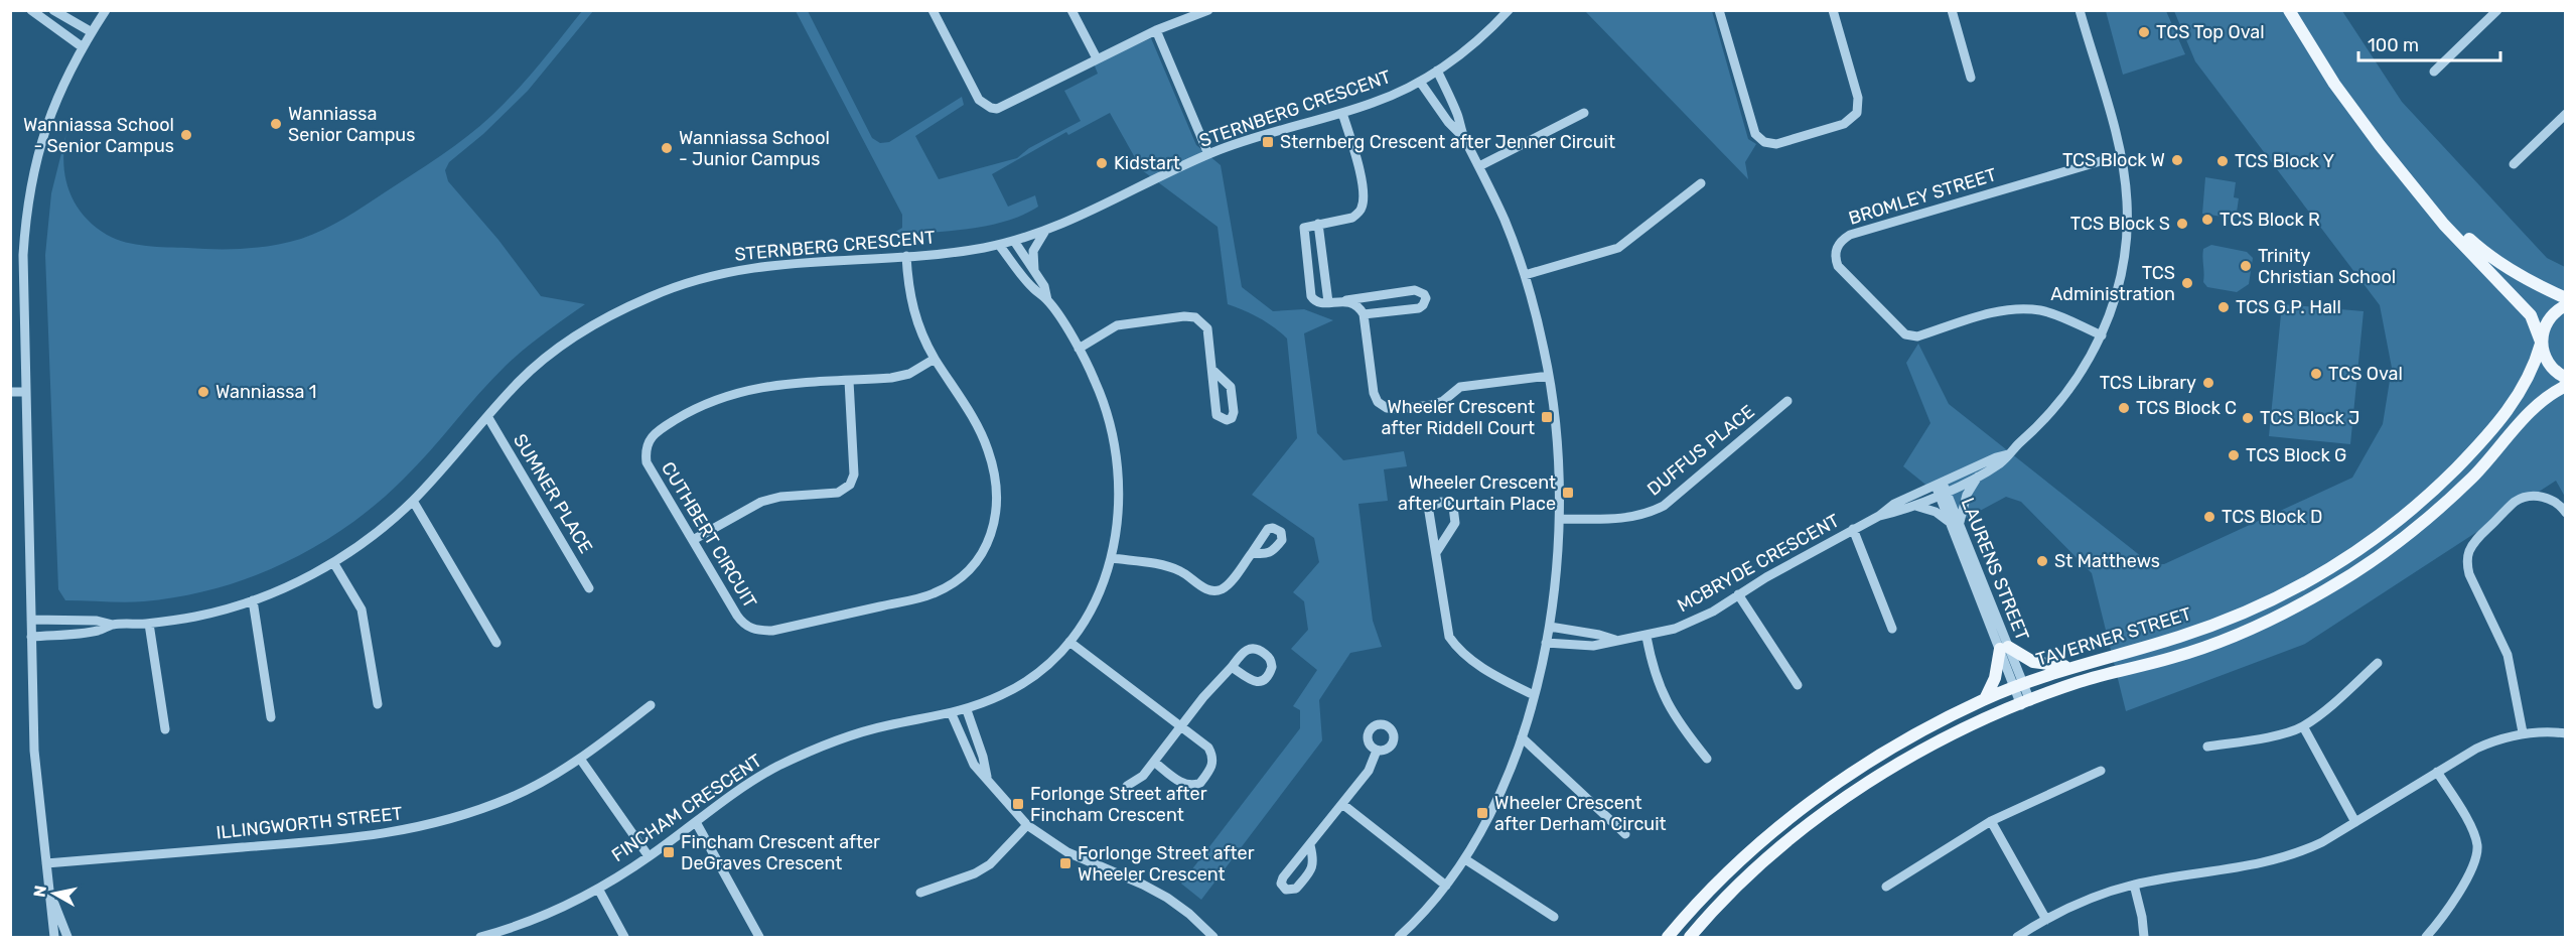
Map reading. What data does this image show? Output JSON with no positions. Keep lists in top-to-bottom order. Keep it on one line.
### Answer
{"streets":{"main road":["TAVERNER STREET"],"street":["STERNBERG CRESCENT","BROMLEY STREET","DUFFUS PLACE","SUMNER PLACE","CUTHBERT CIRCUIT","MCBRYDE CRESCENT","LAURENS STREET","FINCHAM CRESCENT","ILLINGWORTH STREET"]},"crossings":[["STERNBERG CRESCENT","SUMNER PLACE"],["STERNBERG CRESCENT","CUTHBERT CIRCUIT"],["STERNBERG CRESCENT","FINCHAM CRESCENT"],["BROMLEY STREET","MCBRYDE CRESCENT"],["MCBRYDE CRESCENT","LAURENS STREET"],["LAURENS STREET","TAVERNER STREET"]],"places":{"other":["TCS Top Oval","Wanniassa Senior Campus","Wanniassa School - Senior Campus","Wanniassa School - Junior Campus","TCS Block W","TCS Block Y","Kidstart","TCS Block R","TCS Block S","Trinity Christian School","TCS Administration","TCS G.P. Hall","TCS Oval","TCS Library","Wanniassa 1","TCS Block C","TCS Block J","TCS Block G","TCS Block D","St Matthews"],"transit":["Sternberg Crescent after Jenner Circuit","Wheeler Crescent after Riddell Court","Wheeler Crescent after Curtain Place","Forlonge Street after Fincham Crescent","Wheeler Crescent after Derham Circuit","Fincham Crescent after DeGraves Crescent","Forlonge Street after Wheeler Crescent"]},"scale_bar":"100 m","north":"left"}
